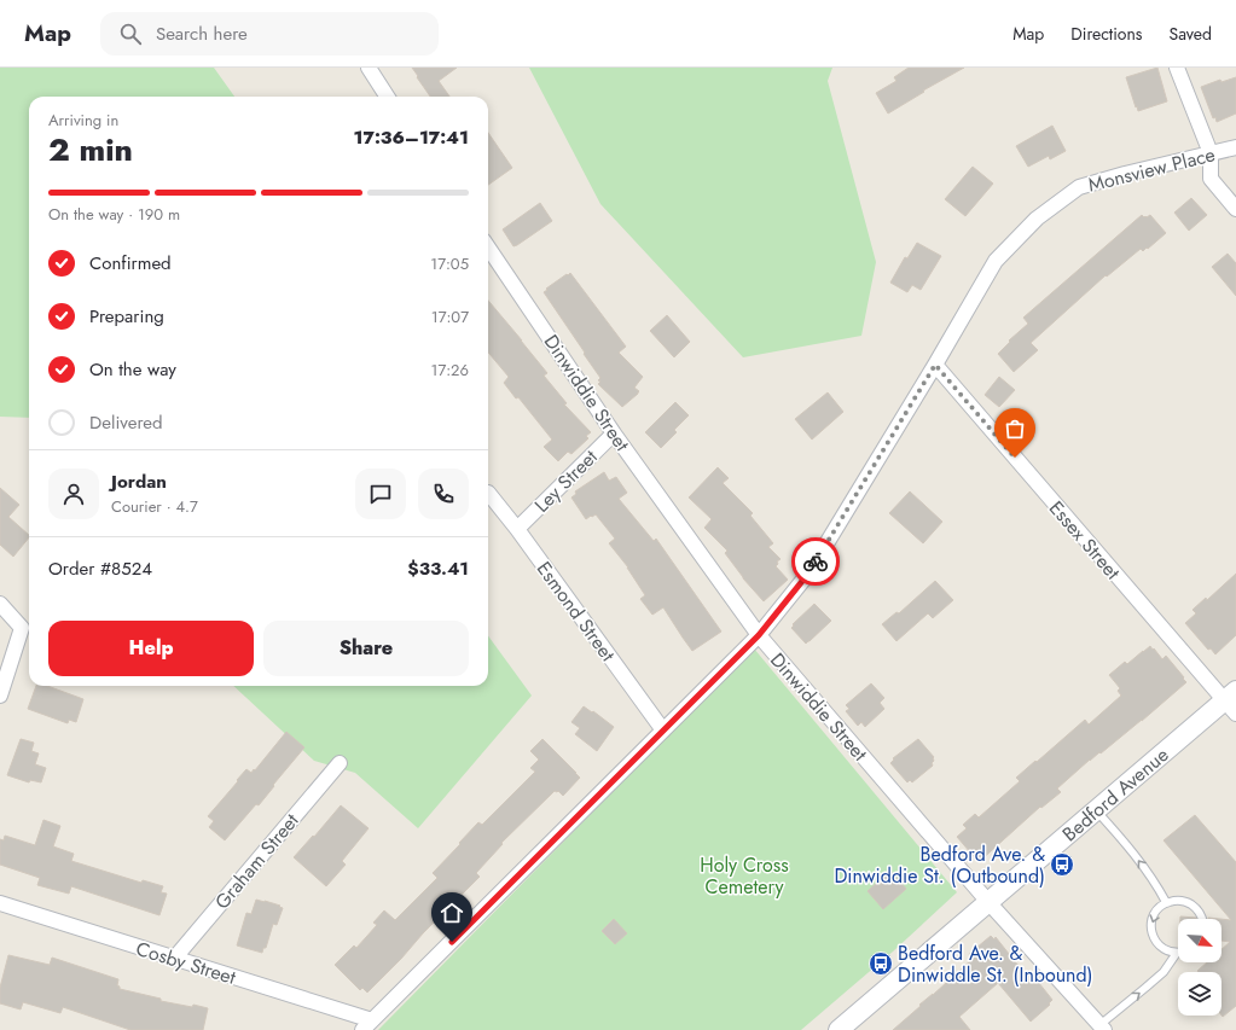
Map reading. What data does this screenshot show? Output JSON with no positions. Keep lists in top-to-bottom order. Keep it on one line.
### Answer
{"streets":{"street":["Monsview Place","Dinwiddie Street","Ley Street","Essex Street","Esmond Street","Bedford Avenue","Graham Street","Cosby Street"]},"crossings":[["Monsview Place","Dinwiddie Street"],["Monsview Place","Essex Street"],["Monsview Place","Esmond Street"],["Monsview Place","Cosby Street"],["Dinwiddie Street","Ley Street"],["Dinwiddie Street","Bedford Avenue"],["Ley Street","Esmond Street"],["Essex Street","Bedford Avenue"],["Graham Street","Cosby Street"]],"parks":["Holy Cross Cemetery"],"places":{"bus stop":["Bedford Ave. & Dinwiddie St. (Outbound)","Bedford Ave. & Dinwiddle St. (Inbound)"]},"north":"bottom right","page":{"header":"Map","search":"Search here","nav":["Map","Directions","Saved"],"heading":["2 min","Arriving in","17:36–17:41"],"panel":["Jordan","Courier · 4.7","Order #8524","$33.41"],"bar":"On the way · 190 m","list":[["Confirmed","17:05"],["Preparing","17:07"],["On the way","17:26"],"Delivered"],"buttons":["Help","Share"]}}
